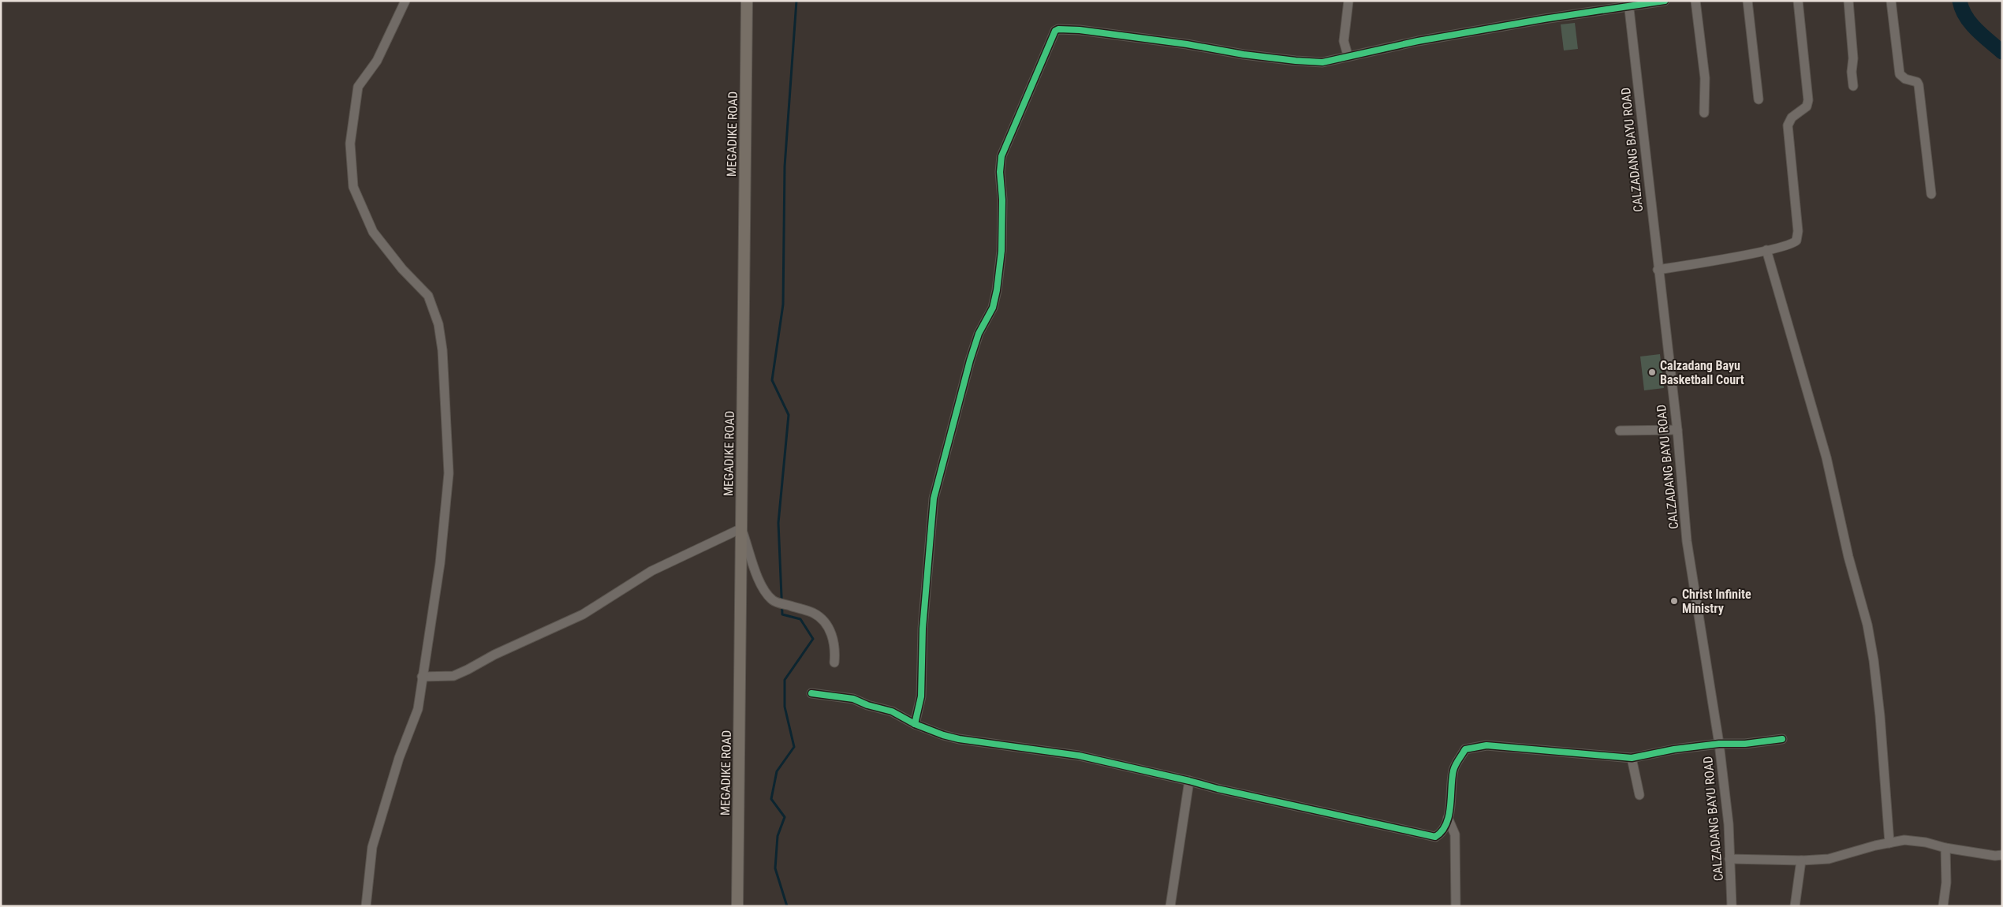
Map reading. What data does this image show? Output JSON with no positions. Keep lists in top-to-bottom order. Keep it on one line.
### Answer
{"streets":{"main road":["MEGADIKE ROAD"],"street":["CALZADANG BAYU ROAD"]},"places":["Calzadang Bayu Basketball Court","Christ Infinite Ministry"]}
